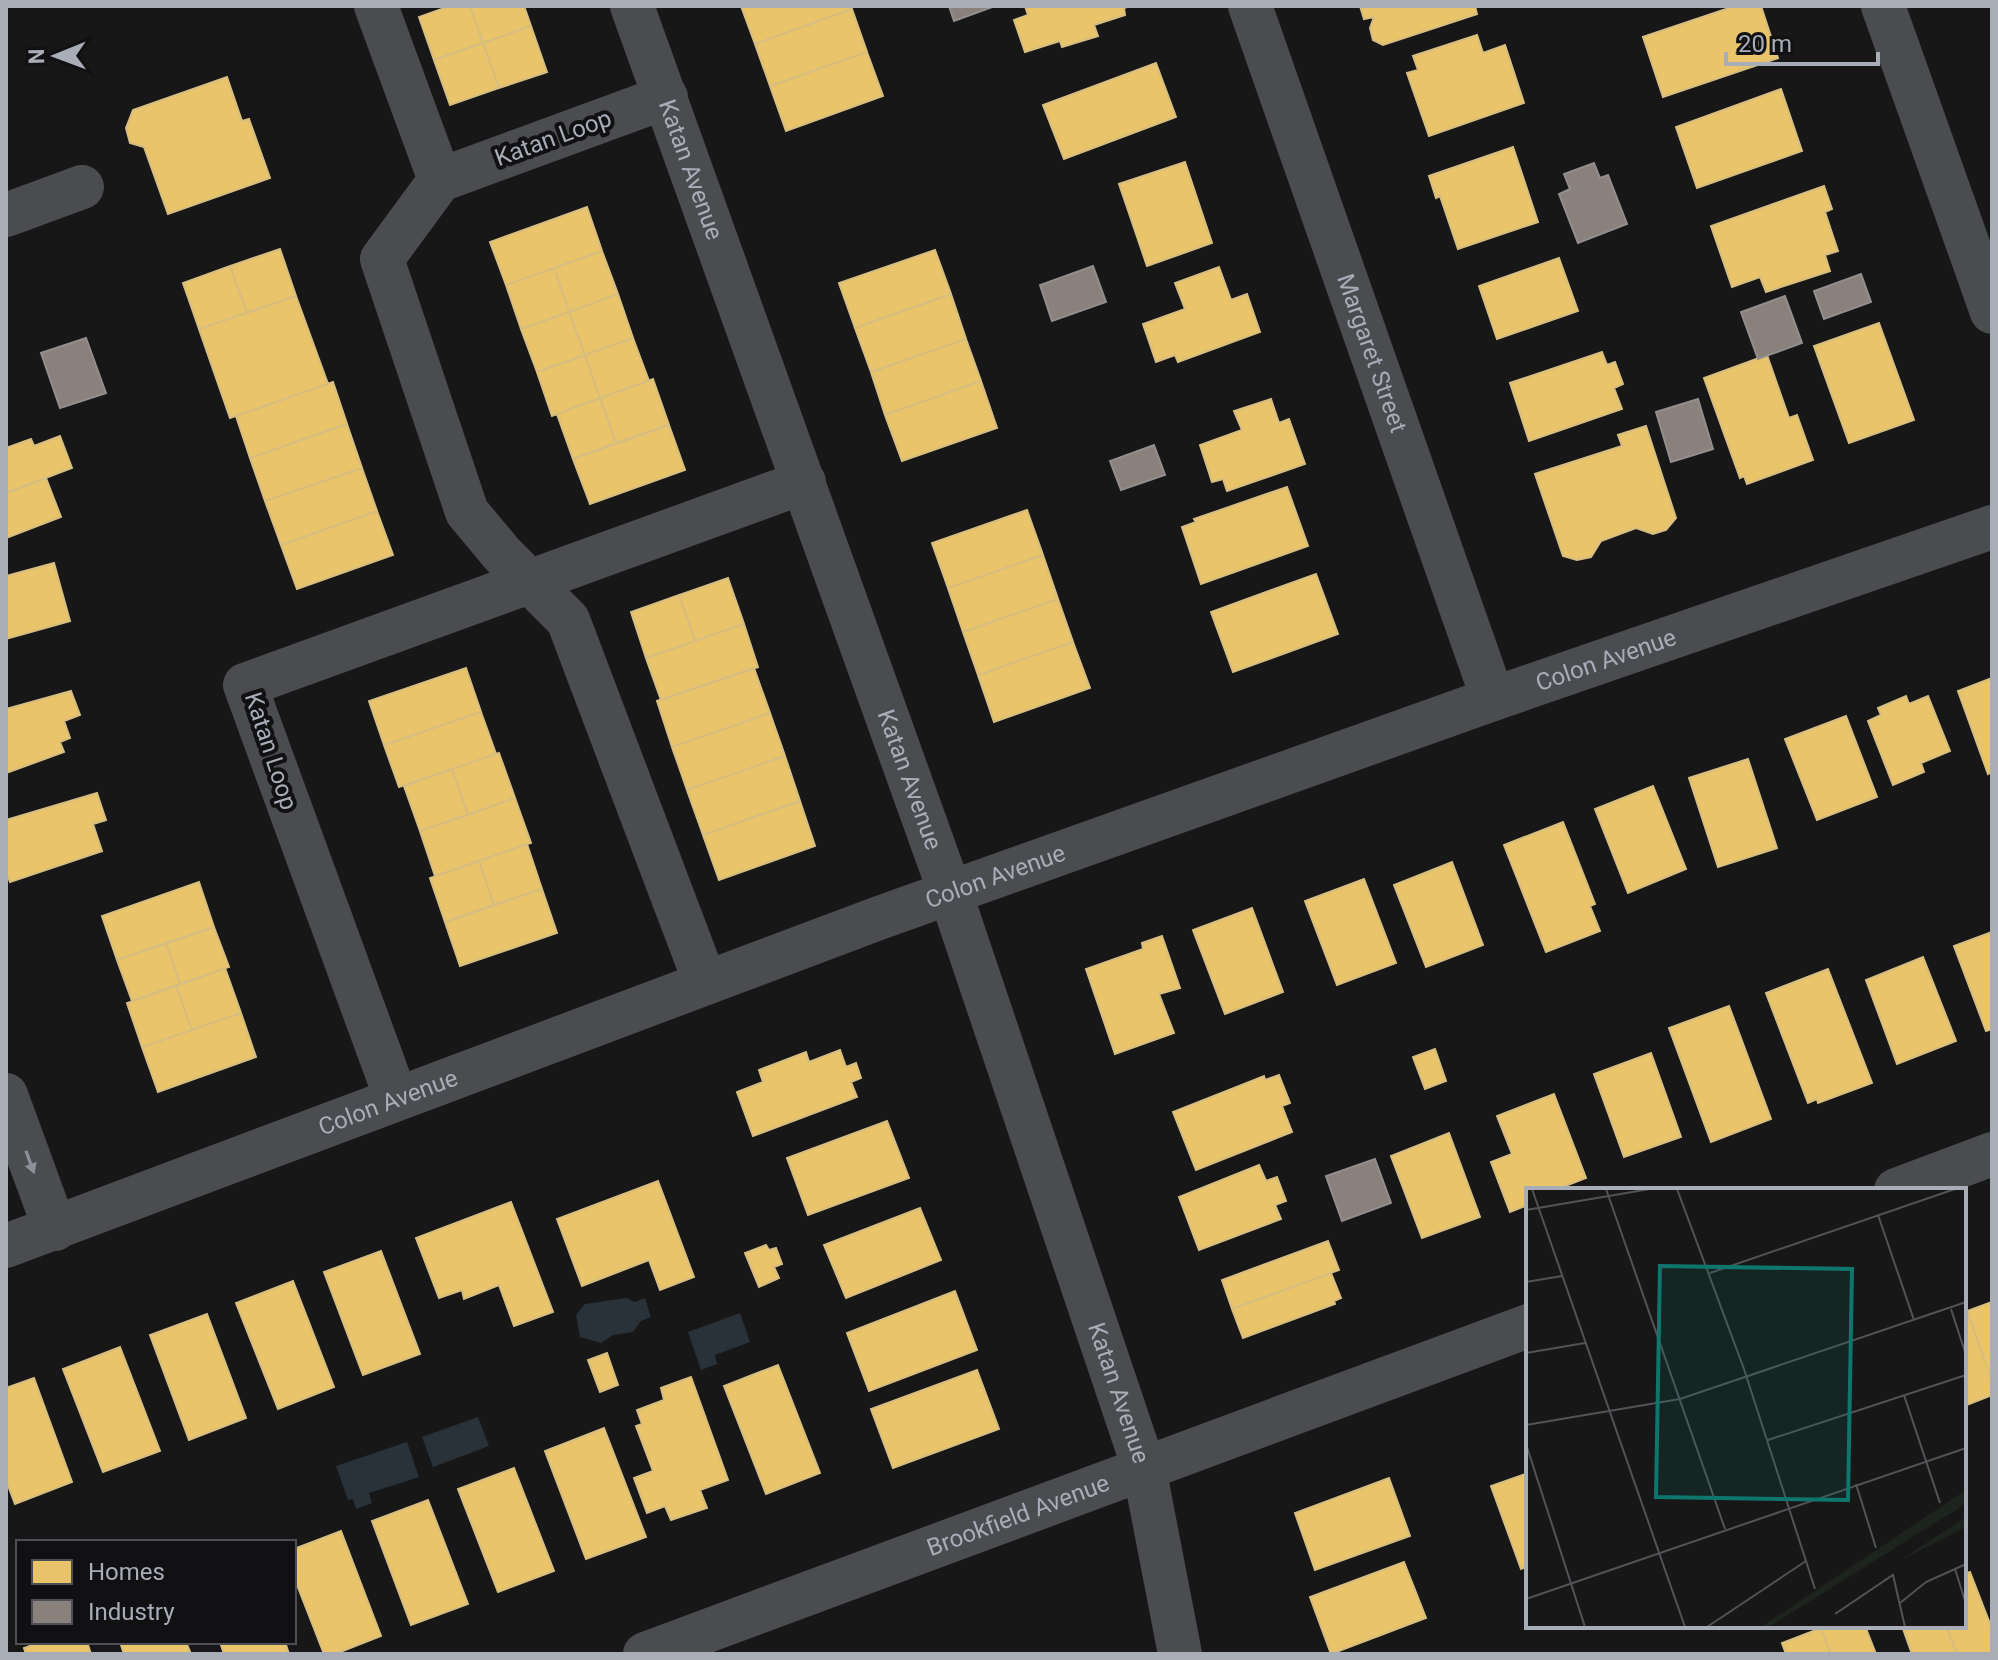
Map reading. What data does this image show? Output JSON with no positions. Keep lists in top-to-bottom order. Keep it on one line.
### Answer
{"streets":{"street":["Katan Loop","Katan Avenue","Margaret Street","Colon Avenue","Brookfield Avenue"]},"crossings":[["Katan Loop","Katan Avenue"],["Katan Loop","Colon Avenue"],["Katan Avenue","Colon Avenue"],["Katan Avenue","Brookfield Avenue"],["Margaret Street","Colon Avenue"]],"legend":["Homes","Industry"],"scale_bar":"20 m","north":"left"}
